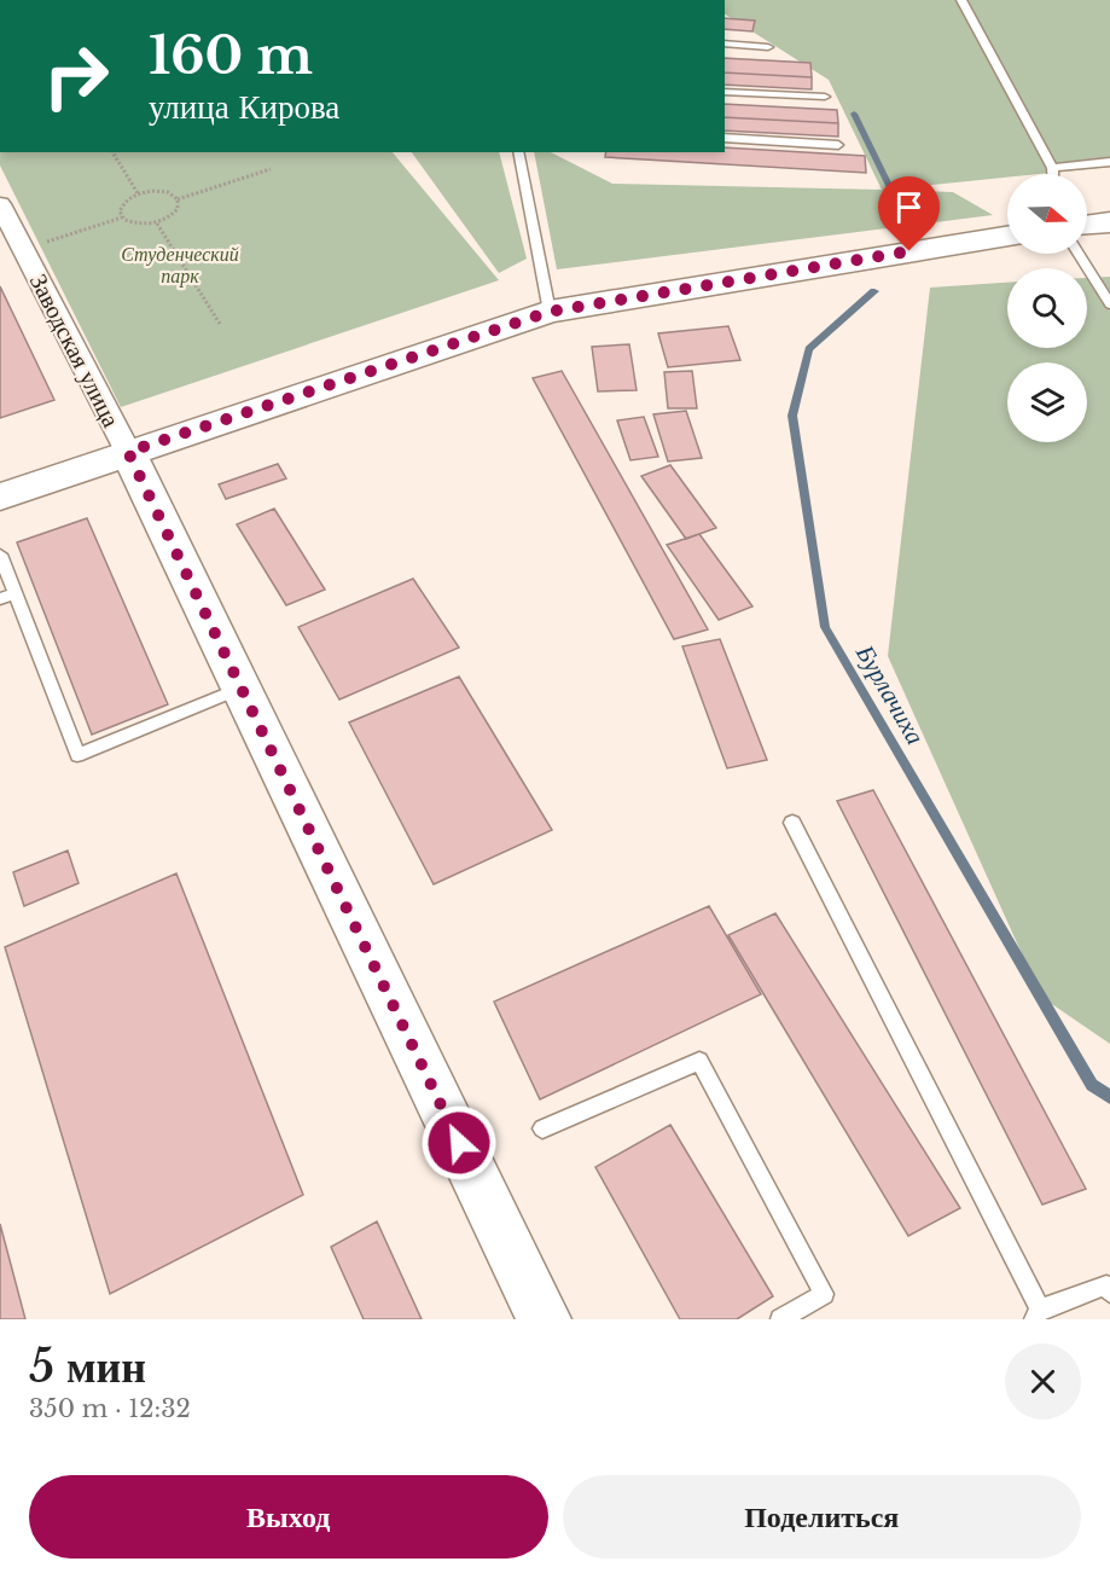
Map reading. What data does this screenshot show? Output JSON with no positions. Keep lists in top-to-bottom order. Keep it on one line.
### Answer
{"streets":{"street":["Заводская улица"]},"water":["Бурлачиха"],"parks":["Студенческий парк"],"north":"right","page":{"turn":["160 m","улица Кирова"],"heading":["5 мин","350 m · 12:32"],"buttons":["Выход","Поделиться"]}}
